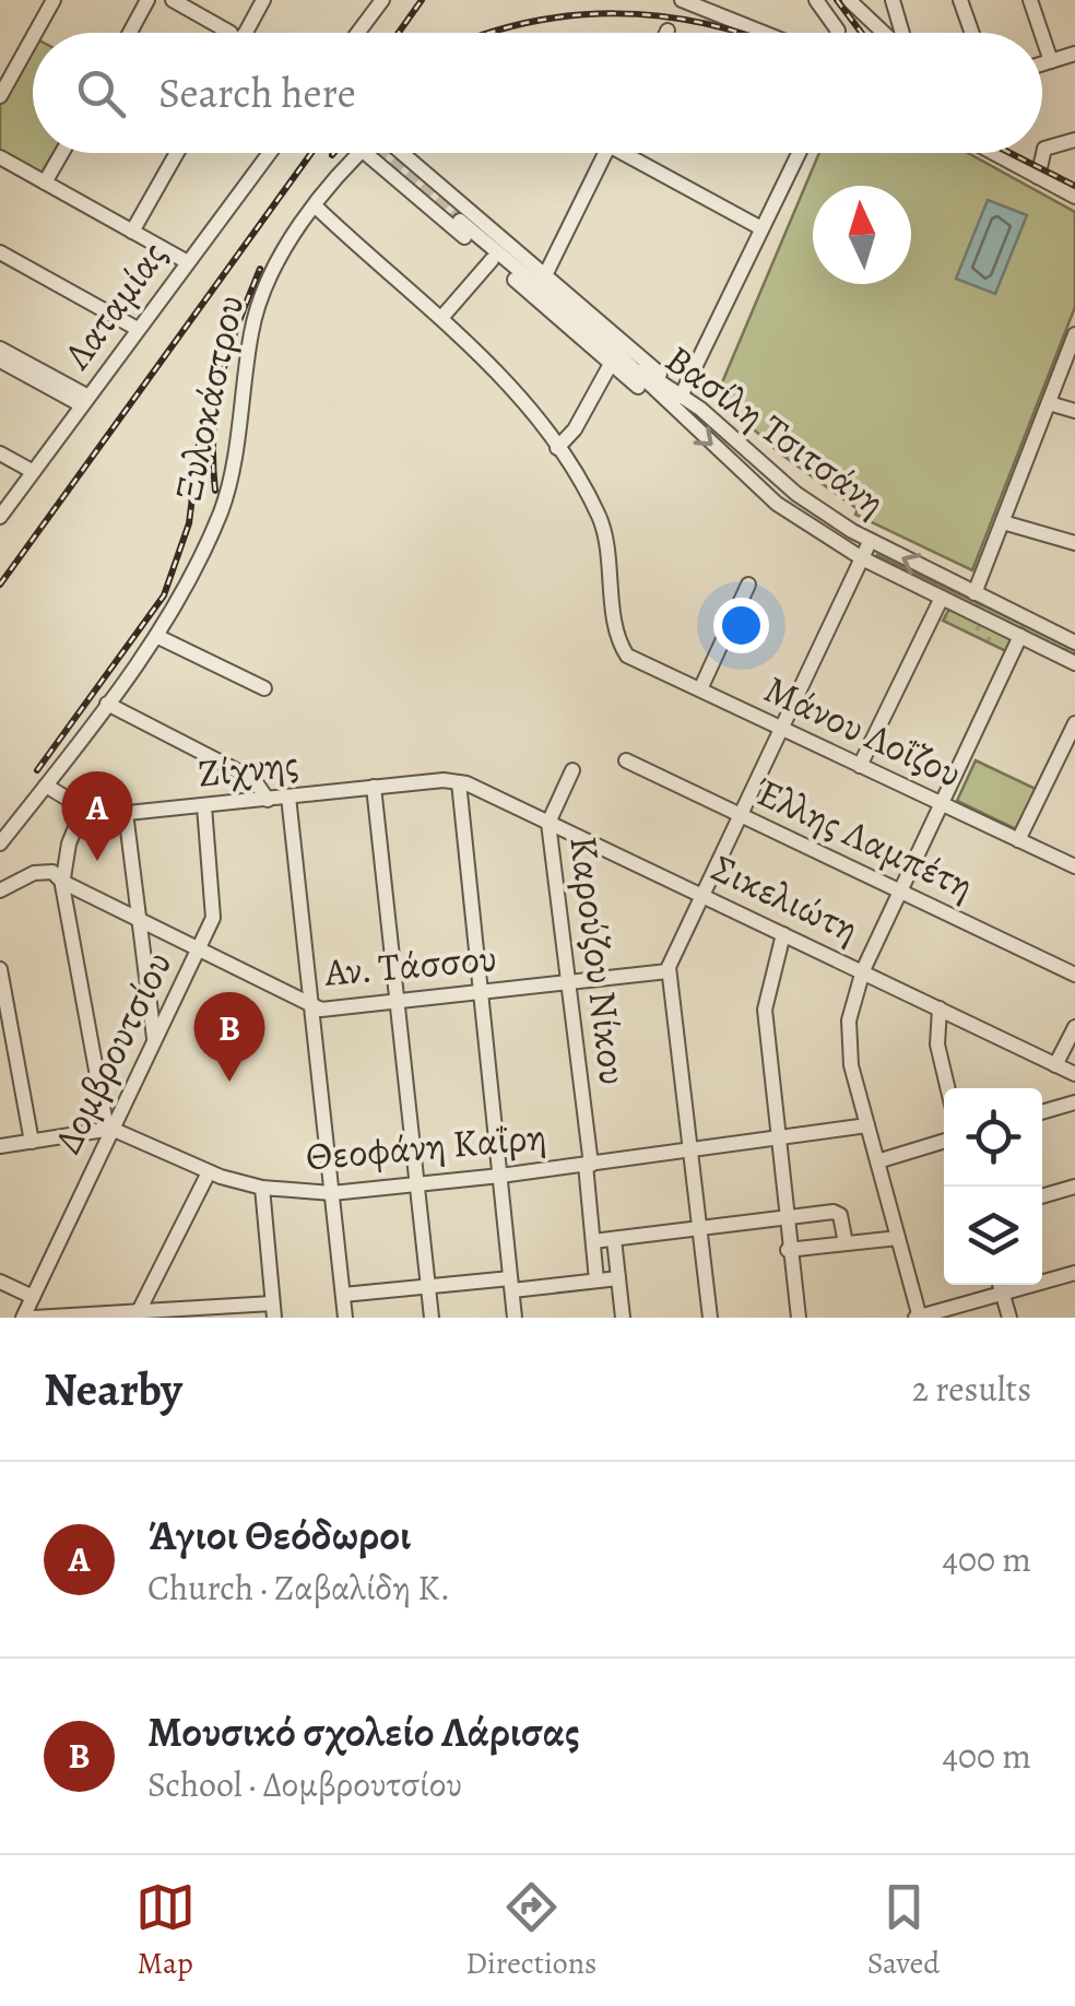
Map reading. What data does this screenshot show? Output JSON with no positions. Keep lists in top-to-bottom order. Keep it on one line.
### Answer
{"streets":{"street":["Λαταμίας","Ξυλοκάστρου","Βασίλη Τσιτσάνη","Μάνου Λοΐζου","Ζίχνης","Έλλης Λαμπέτη","Σικελιώτη","Καρούζου Νίκου","Αν. Τάσσου","Δομβρουτσίου","Θεοφάνη Καΐρη"]},"crossings":[["Ζίχνης","Σικελιώτη"],["Ζίχνης","Δομβρουτσίου"],["Σικελιώτη","Καρούζου Νίκου"],["Καρούζου Νίκου","Αν. Τάσσου"],["Καρούζου Νίκου","Θεοφάνη Καΐρη"],["Αν. Τάσσου","Δομβρουτσίου"],["Δομβρουτσίου","Θεοφάνη Καΐρη"]],"north":"top","page":{"search":"Search here","pins":["A","B"],"heading":["Nearby","2 results"],"list":[{"mark":"A","name":"Άγιοι Θεόδωροι","note":"Church · Ζαβαλίδη Κ.","value":"400 m"},{"mark":"B","name":"Μουσικό σχολείο Λάρισας","note":"School · Δομβρουτσίου","value":"400 m"}],"nav":["Map","Directions","Saved"]}}
